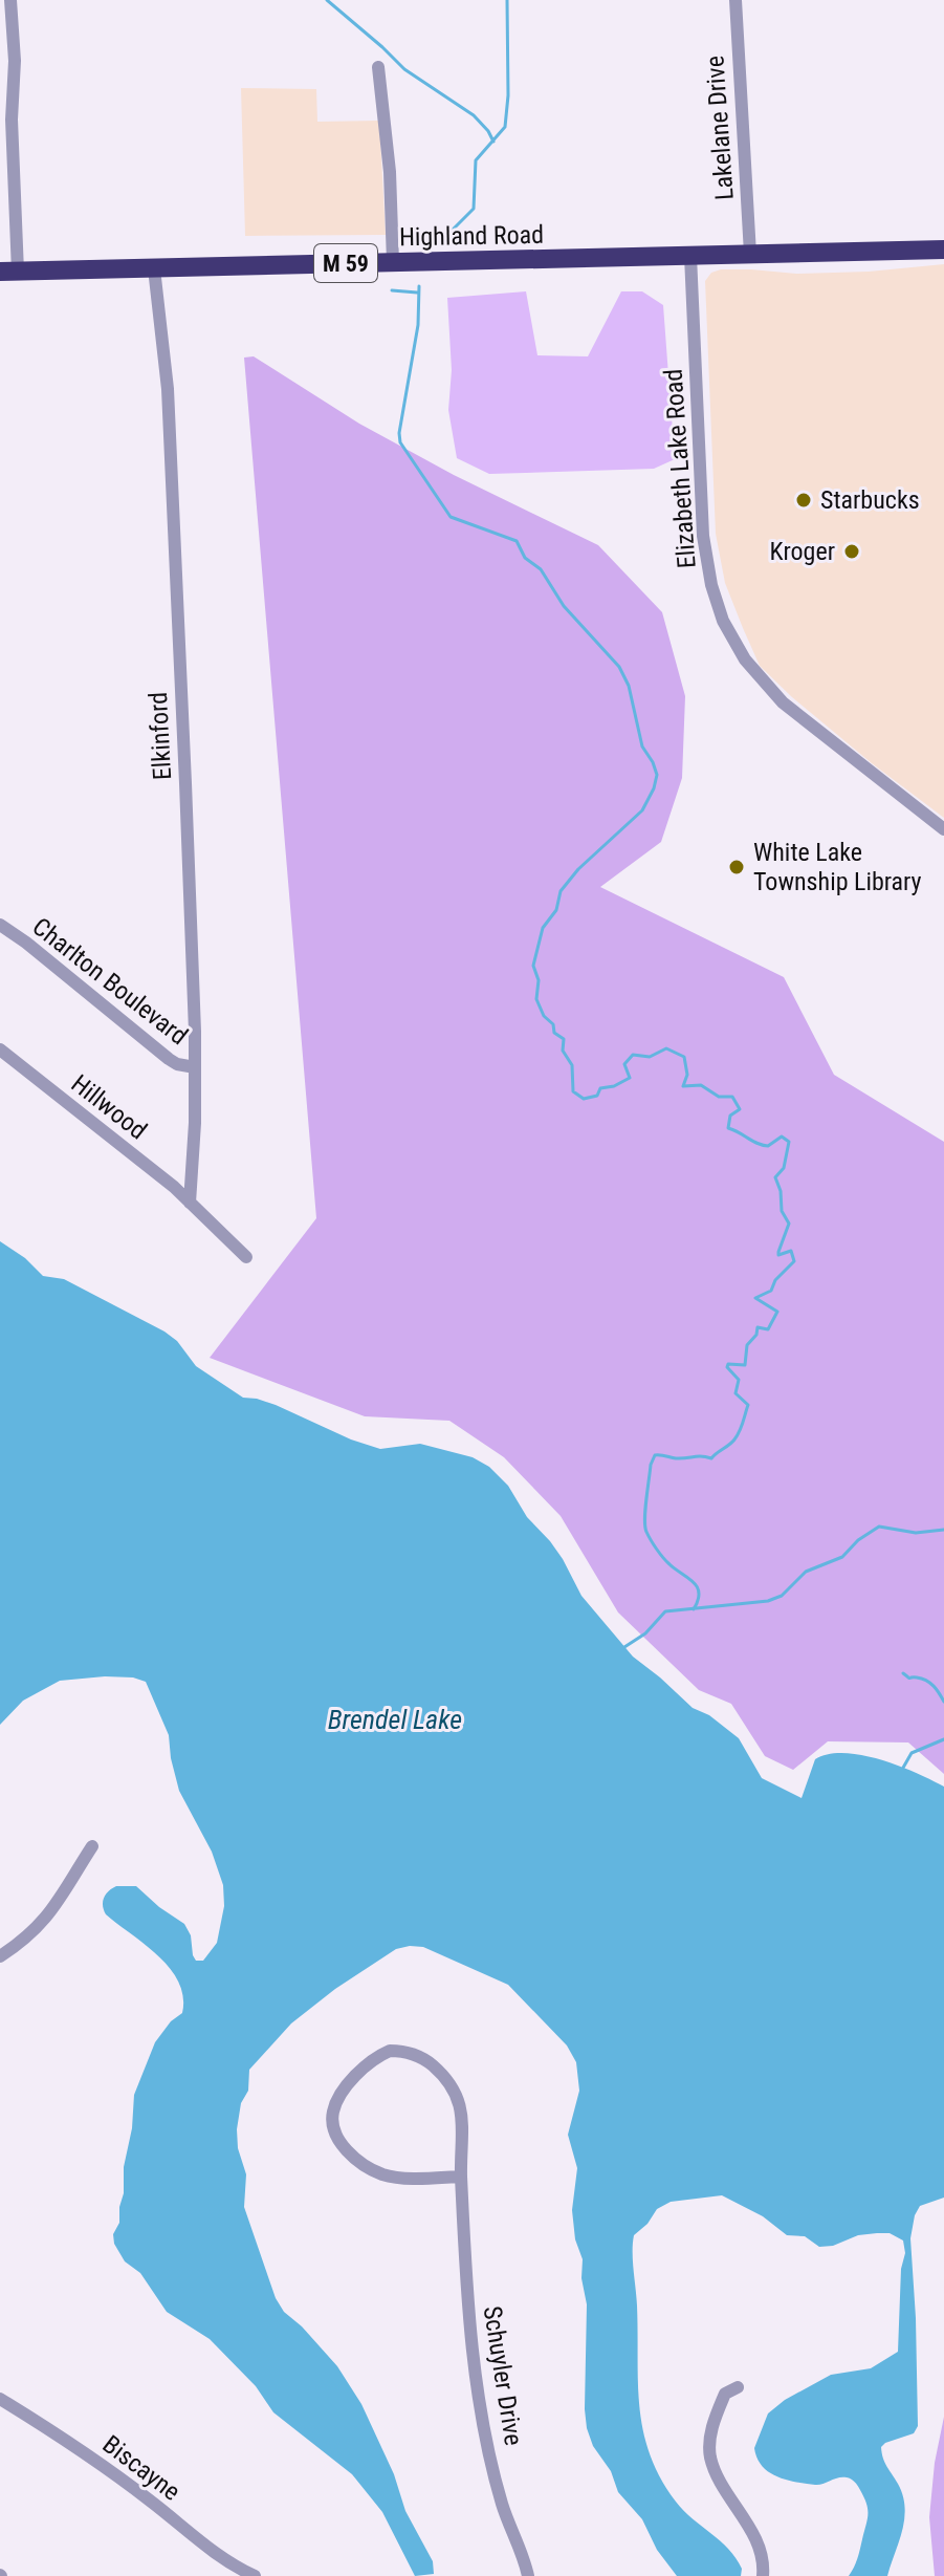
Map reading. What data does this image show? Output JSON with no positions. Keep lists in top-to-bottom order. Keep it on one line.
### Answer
{"streets":{"highway":["Highland Road","M 59"],"street":["Lakelane Drive","Elizabeth Lake Road","Elkinford","Charlton Boulevard","Hillwood","Schuyler Drive","Biscayne"]},"crossings":[["Lakelane Drive","Highland Road"],["Highland Road","Elizabeth Lake Road"],["Highland Road","Elkinford"],["Elkinford","Charlton Boulevard"],["Elkinford","Hillwood"]],"water":["Brendel Lake"],"places":["Starbucks","Kroger","White Lake Township Library"]}
